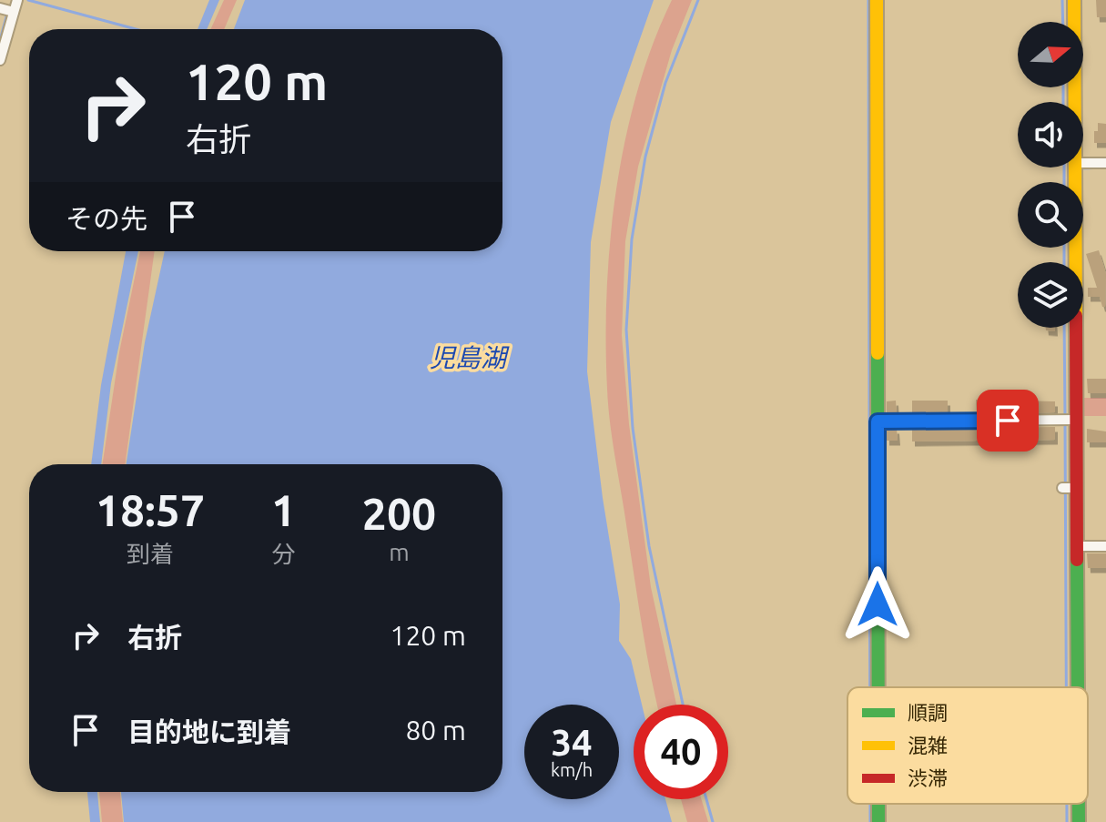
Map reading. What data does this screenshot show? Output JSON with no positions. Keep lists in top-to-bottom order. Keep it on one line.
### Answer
{"water":["児島湖"],"legend":["順調","混雑","渋滞"],"north":"right","page":{"turn":["120 m","右折"],"then":"その先","eta":["18:57","到着","1","分","200","m"],"list":[{"name":"右折","value":"120 m"},{"name":"目的地に到着","value":"80 m"}],"speed":"34 km/h","limit":"40"}}
